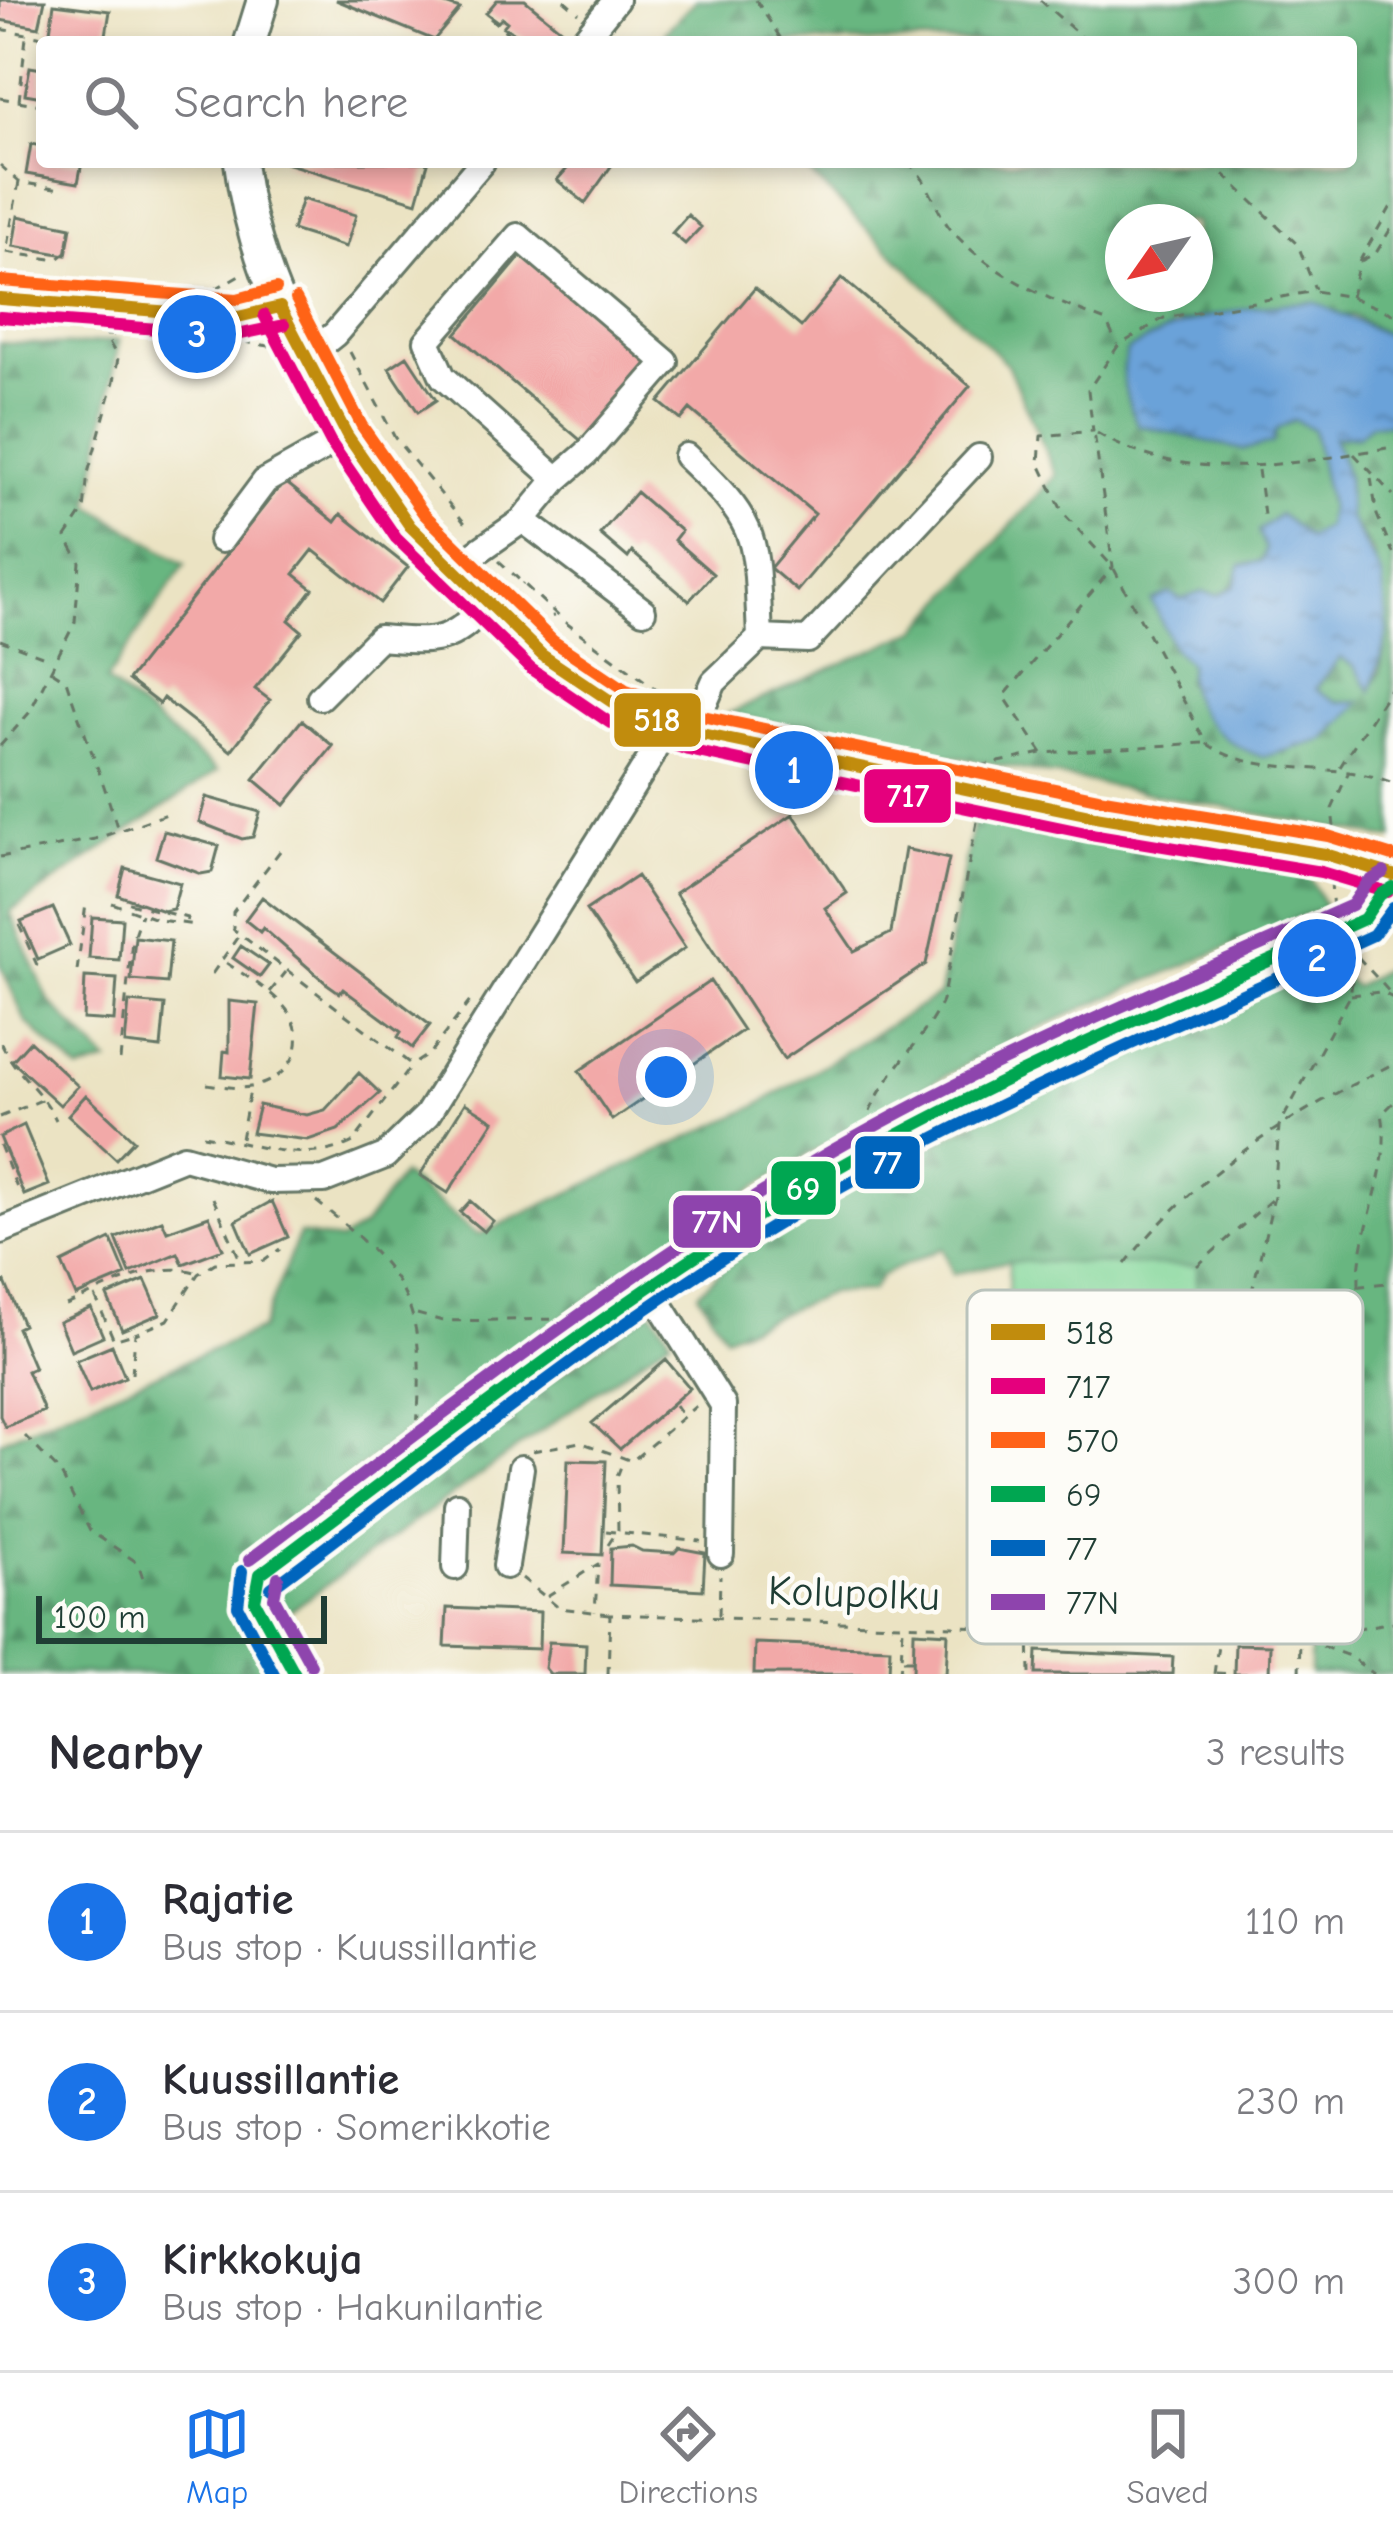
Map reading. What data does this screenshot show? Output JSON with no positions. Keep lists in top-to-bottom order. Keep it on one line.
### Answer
{"streets":{"path":["Kolupolku"]},"lines":["transit line 570","transit line 518","transit line 717","transit line 77N","transit line 69","transit line 77"],"legend":["518","717","570","69","77","77N"],"scale_bar":"100 m","north":"bottom left","page":{"search":"Search here","pins":["3","1","2"],"scale":"100 m","heading":["Nearby","3 results"],"list":[{"mark":"1","name":"Rajatie","note":"Bus stop · Kuussillantie","value":"110 m"},{"mark":"2","name":"Kuussillantie","note":"Bus stop · Somerikkotie","value":"230 m"},{"mark":"3","name":"Kirkkokuja","note":"Bus stop · Hakunilantie","value":"300 m"}],"nav":["Map","Directions","Saved"]}}
